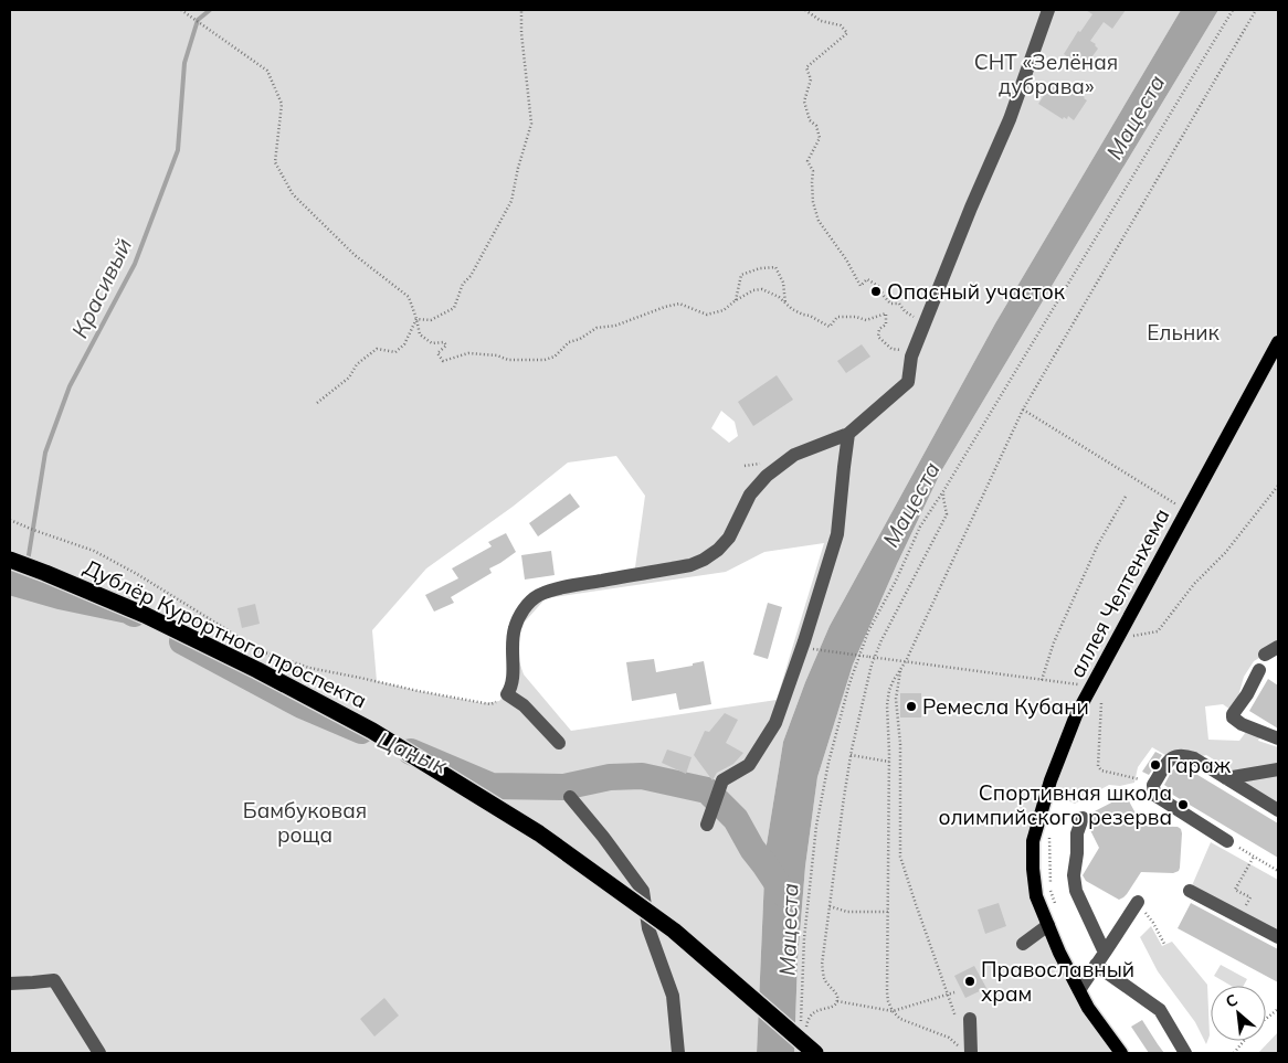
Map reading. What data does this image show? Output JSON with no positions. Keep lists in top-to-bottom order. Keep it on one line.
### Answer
{"streets":{"highway":["Дублёр Курортного проспекта"],"main road":["аллея Челтенхема"]},"water":["Мацеста","Красивый","Цанык"],"parks":["СНТ «Зелёная дубрава»","Ельник","Бамбуковая роща"],"places":["Опасный участок","Ремесла Кубани","Гараж","Спортивная школа олимпийского резерва","Православный храм"],"north":"top left"}
